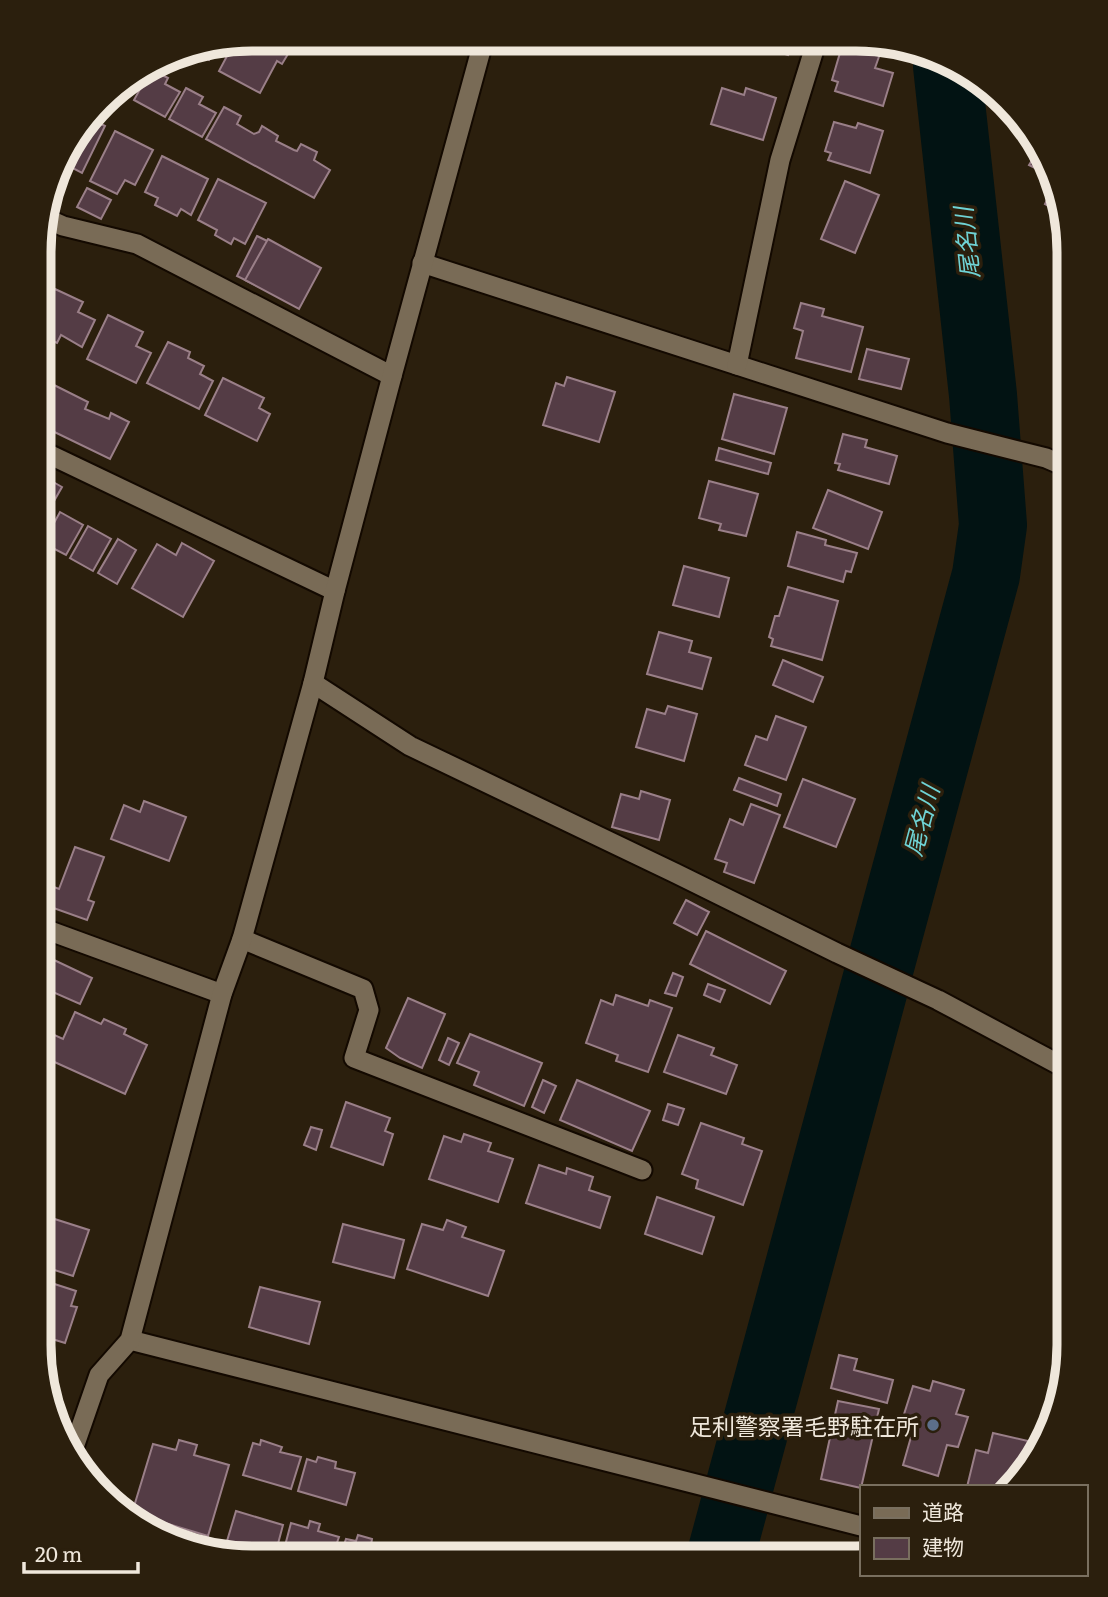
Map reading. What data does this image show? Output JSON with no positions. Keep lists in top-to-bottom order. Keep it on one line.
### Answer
{"water":["尾名川"],"places":["足利警察署毛野駐在所"],"legend":["道路","建物"],"scale_bar":"20 m"}
